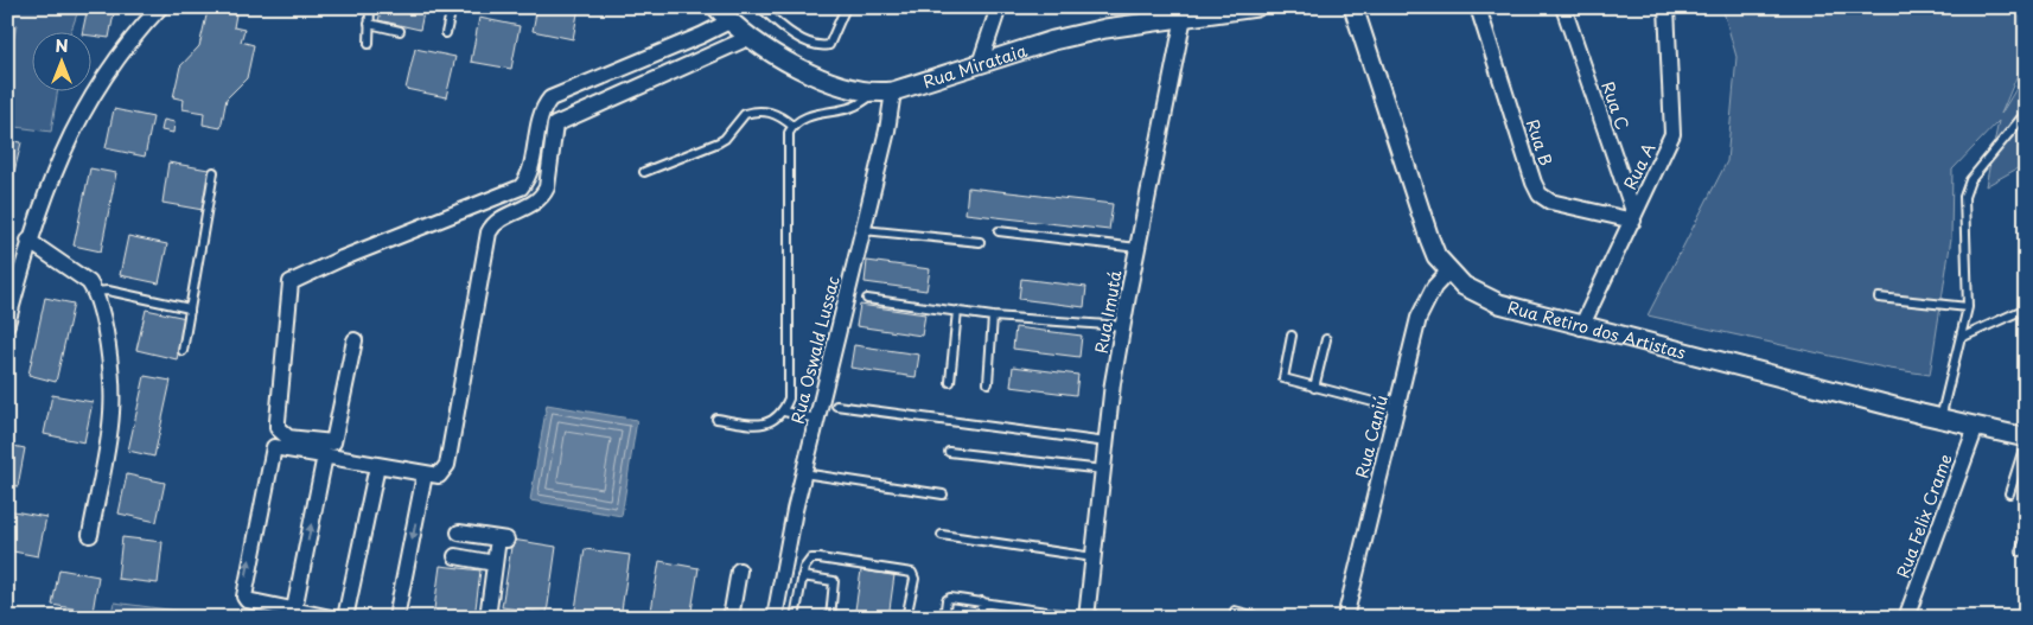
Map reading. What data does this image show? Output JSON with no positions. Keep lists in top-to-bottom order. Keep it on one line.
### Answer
{"streets":{"street":["Rua Mirataia","Rua C","Rua B","Rua A","Rua Imutá","Rua Retiro dos Artistas","Rua Oswald Lussac","Rua Caniú","Rua Felix Crame"]},"crossings":[["Rua Mirataia","Rua Imutá"],["Rua Mirataia","Rua Oswald Lussac"],["Rua C","Rua B"],["Rua C","Rua A"],["Rua B","Rua A"],["Rua A","Rua Retiro dos Artistas"],["Rua Retiro dos Artistas","Rua Caniú"],["Rua Retiro dos Artistas","Rua Felix Crame"]],"north":"top"}
